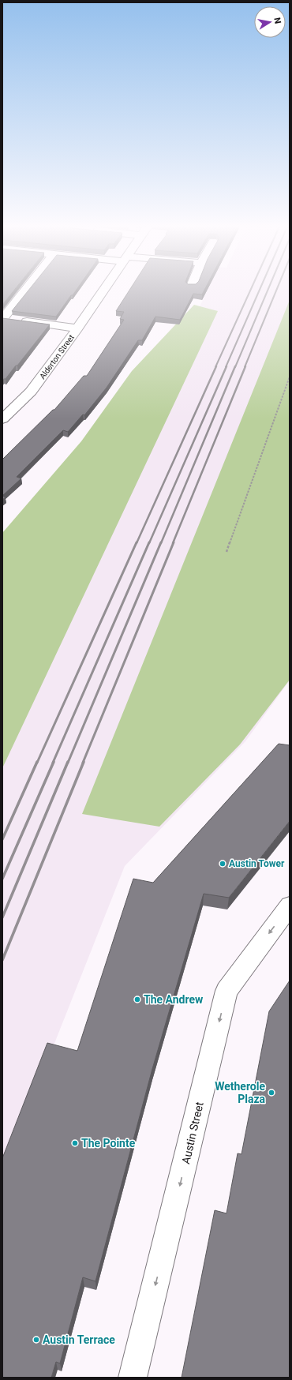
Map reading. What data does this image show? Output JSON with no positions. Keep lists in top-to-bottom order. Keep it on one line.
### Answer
{"streets":{"street":["Alderton Street","Austin Street"]},"one_way":["Austin Street"],"places":["Austin Tower","The Andrew","Wetherole Plaza","The Pointe","Austin Terrace"],"north":"right"}
